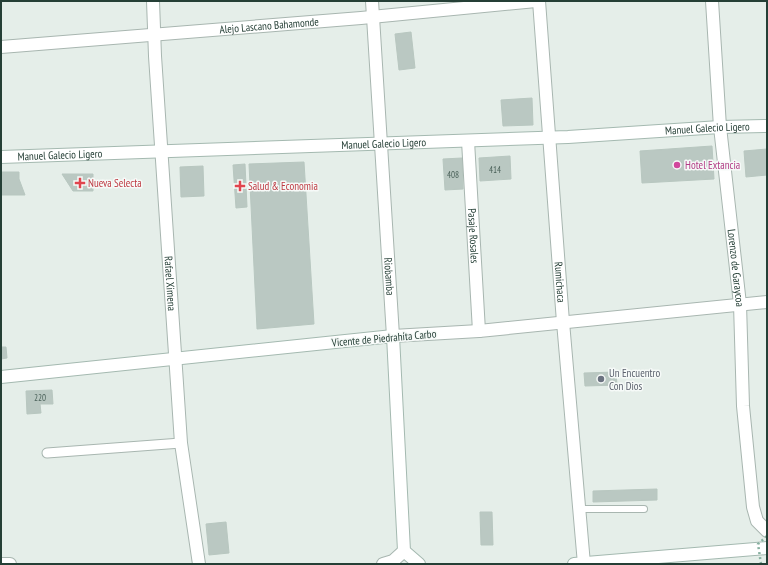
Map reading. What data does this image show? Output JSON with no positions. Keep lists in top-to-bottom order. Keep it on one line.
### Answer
{"streets":{"street":["Alejo Lascano Bahamonde","Manuel Galecio Ligero","Pasaje Rosales","Lorenzo de Garaycoa","Riobamba","Rafael Ximena","Rumichaca","Vicente de Piedrahíta Carbo"]},"crossings":[["Alejo Lascano Bahamonde","Riobamba"],["Alejo Lascano Bahamonde","Rafael Ximena"],["Alejo Lascano Bahamonde","Rumichaca"],["Manuel Galecio Ligero","Pasaje Rosales"],["Manuel Galecio Ligero","Lorenzo de Garaycoa"],["Manuel Galecio Ligero","Riobamba"],["Manuel Galecio Ligero","Rafael Ximena"],["Manuel Galecio Ligero","Rumichaca"],["Pasaje Rosales","Vicente de Piedrahíta Carbo"],["Lorenzo de Garaycoa","Vicente de Piedrahíta Carbo"],["Riobamba","Vicente de Piedrahíta Carbo"],["Rafael Ximena","Vicente de Piedrahíta Carbo"],["Rumichaca","Vicente de Piedrahíta Carbo"]],"places":{"other":["Hotel Extancia","Un Encuentro Con Dios"],"health":["Nueva Selecta","Salud & Economia"]},"house_numbers":["414","408","220"]}
